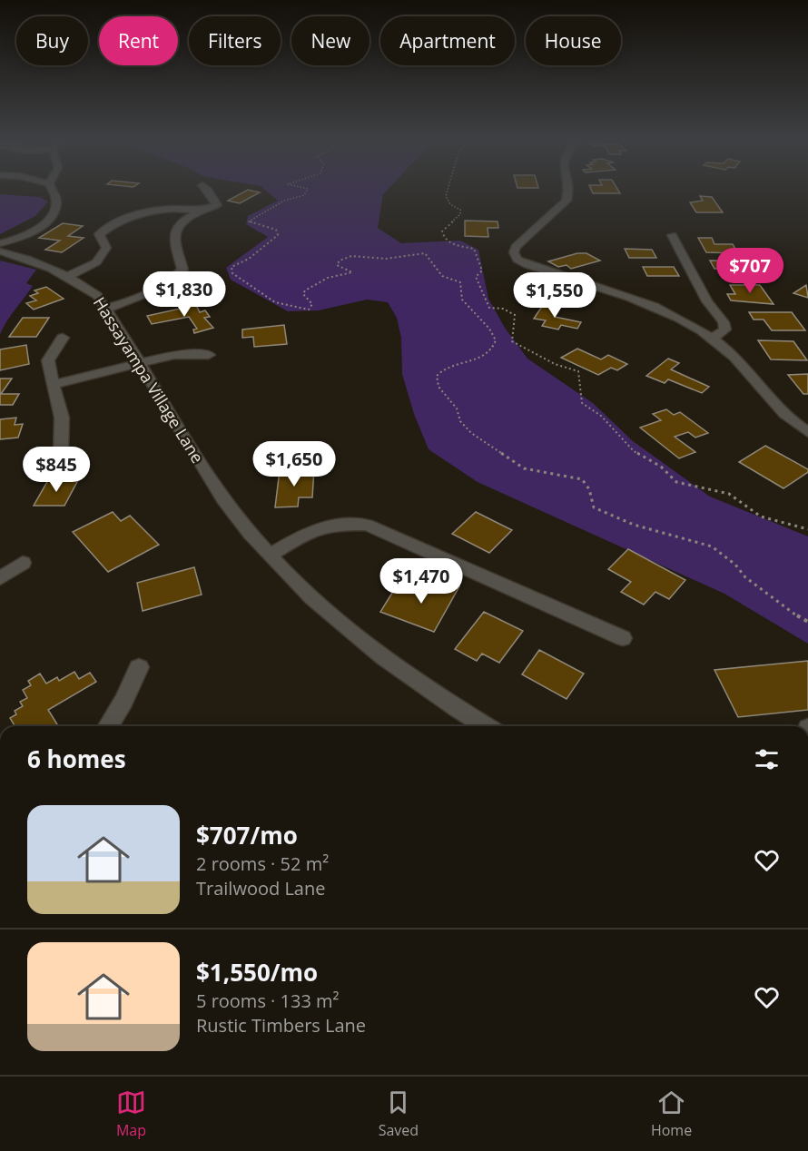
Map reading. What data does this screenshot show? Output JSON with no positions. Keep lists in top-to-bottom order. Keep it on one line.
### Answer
{"streets":{"street":["Hassayampa Village Lane"]},"page":{"chip":["Buy","Rent","Filters","New","Apartment","House"],"price":["$707","$1,830","$1,550","$1,650","$845","$1,470"],"heading":"6 homes","list":[{"name":"$707/mo","note":"2 rooms · 52 m² · Trailwood Lane"},{"name":"$1,550/mo","note":"5 rooms · 133 m² · Rustic Timbers Lane"}],"tabs":["Map","Saved","Home"]}}
